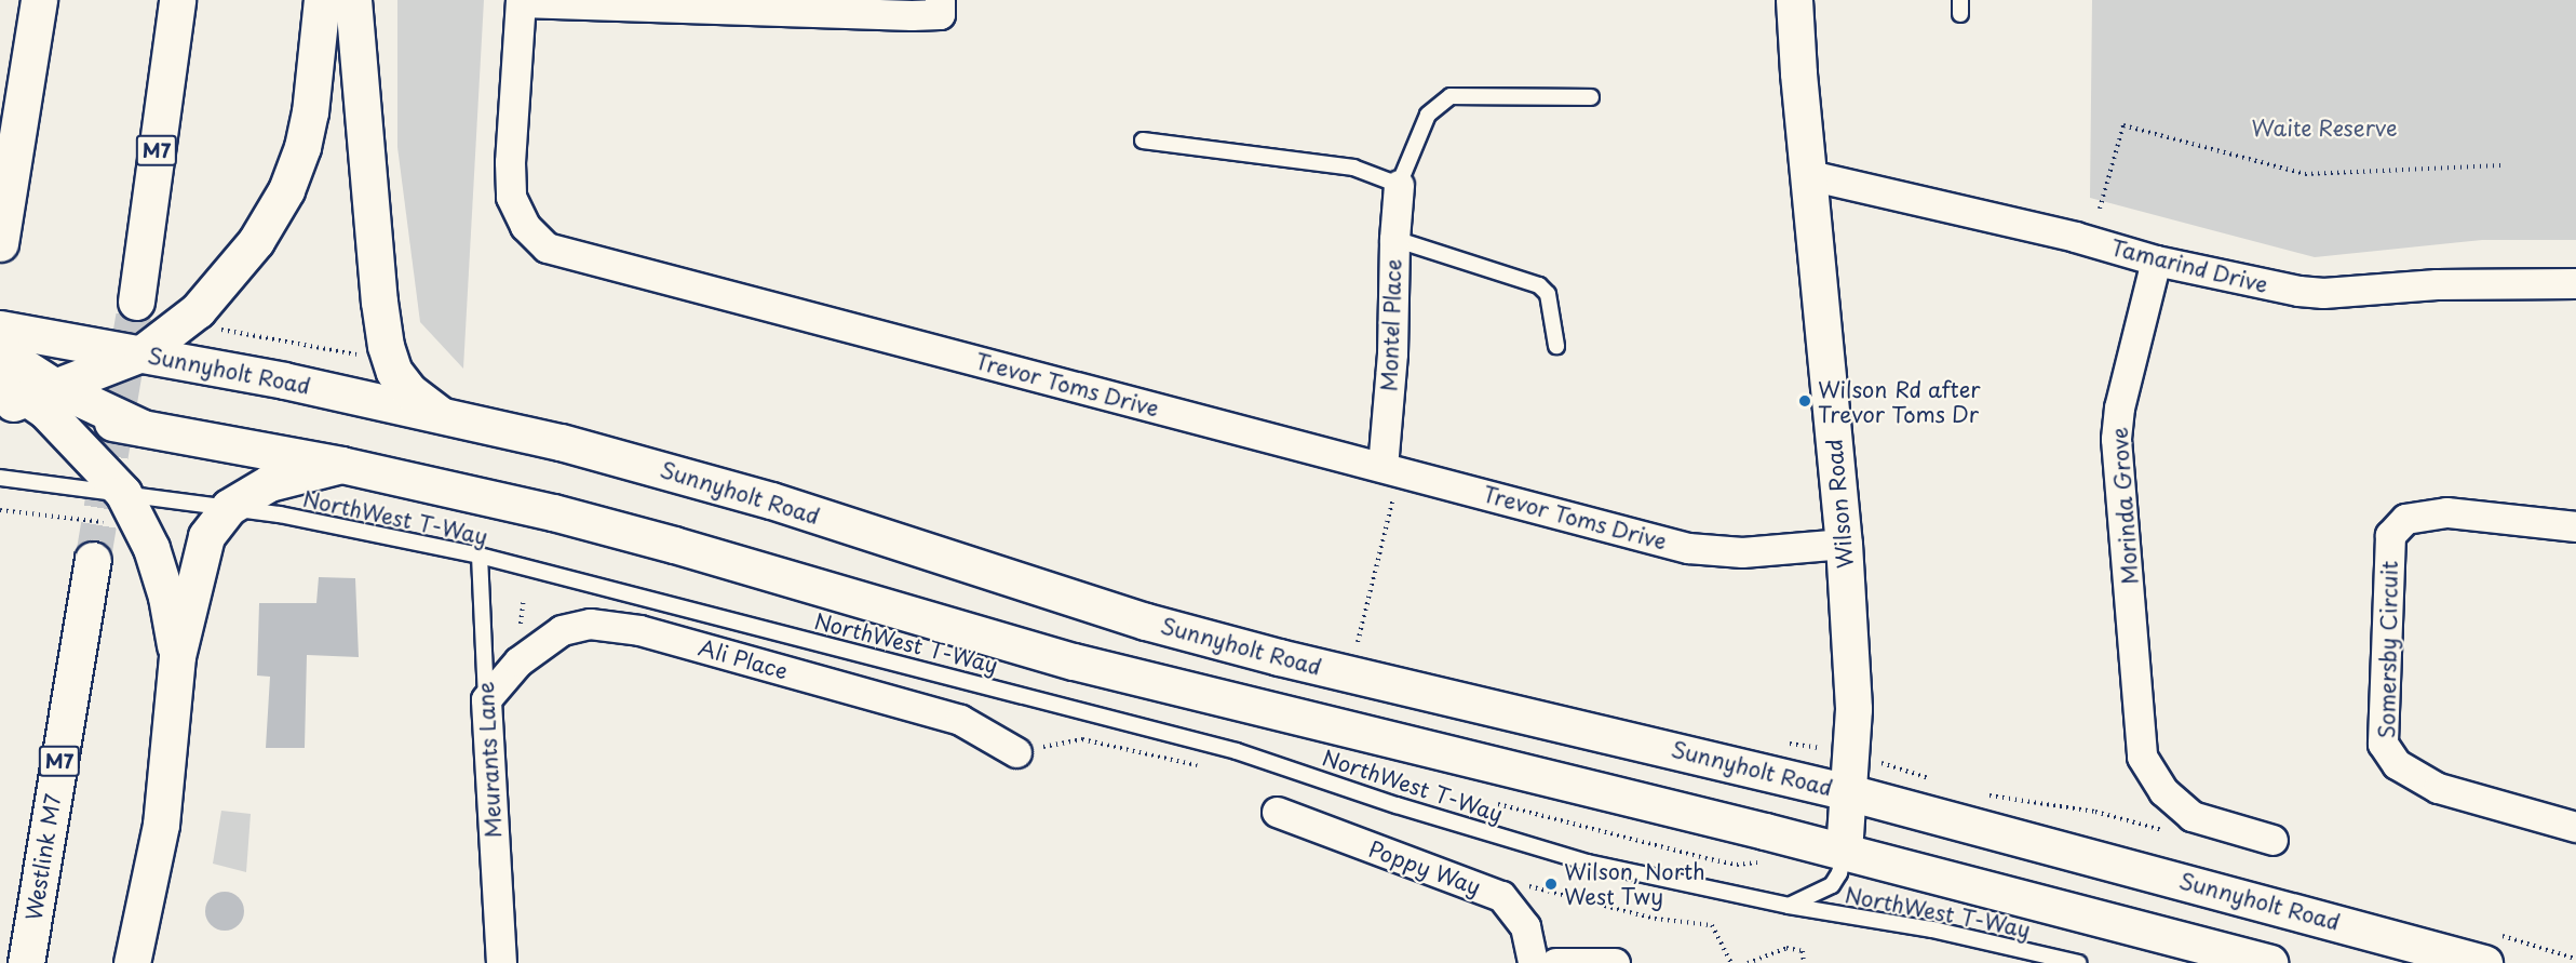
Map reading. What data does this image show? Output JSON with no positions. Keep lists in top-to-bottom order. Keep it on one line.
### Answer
{"streets":{"main road":["M7","Sunnyholt Road","Wilson Road","Westlink M7"],"street":["Tamarind Drive","Montel Place","Trevor Toms Drive","Morinda Grove","Somersby Circuit","Ali Place","Meurants Lane","Poppy Way"],"lane":["NorthWest T-Way"]},"crossings":[["Tamarind Drive","Wilson Road"],["Tamarind Drive","Morinda Grove"],["Montel Place","Trevor Toms Drive"],["Sunnyholt Road","Wilson Road"],["Trevor Toms Drive","Wilson Road"],["Wilson Road","NorthWest T-Way"],["NorthWest T-Way","Meurants Lane"],["Ali Place","Meurants Lane"]],"parks":["Waite Reserve"],"places":["Wilson Rd after Trevor Toms Dr","Wilson, North West Twy"]}
